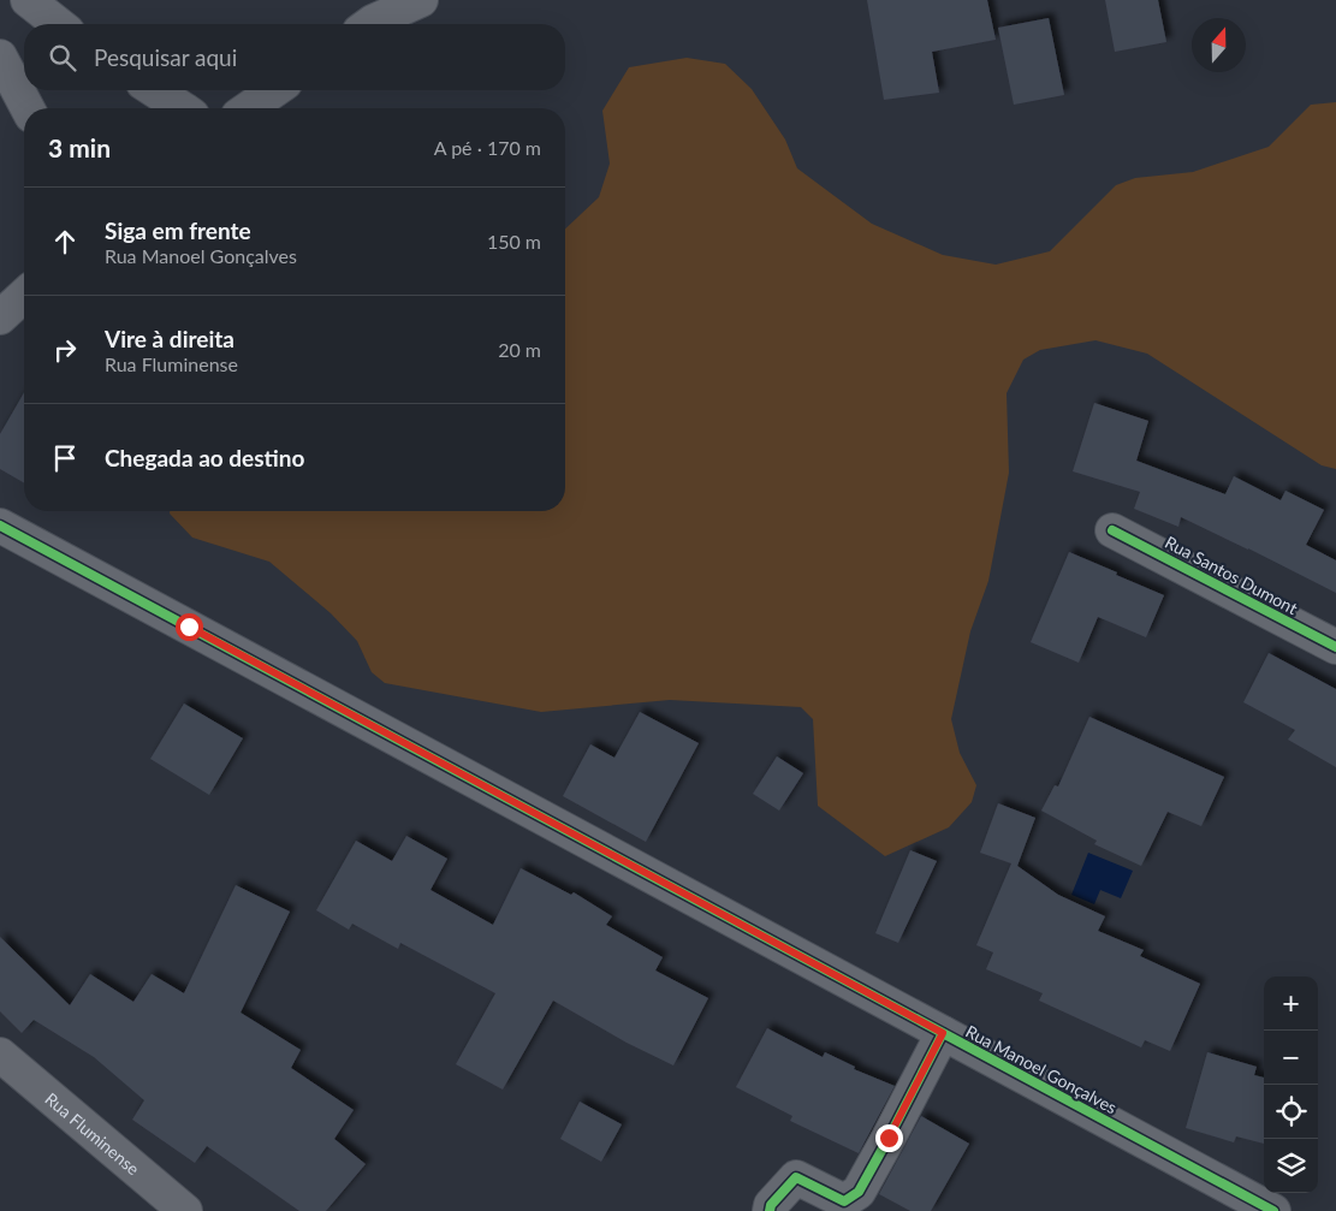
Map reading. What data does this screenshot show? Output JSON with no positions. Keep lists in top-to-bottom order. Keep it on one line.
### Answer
{"streets":{"street":["Rua Santos Dumont","Rua Manoel Gonçalves","Rua Fluminense"]},"north":"top","page":{"search":"Pesquisar aqui","heading":["3 min","A pé · 170 m"],"list":[["Siga em frente","Rua Manoel Gonçalves","150 m"],["Vire à direita","Rua Fluminense","20 m"],"Chegada ao destino"],"map_buttons":["+","−"]}}
